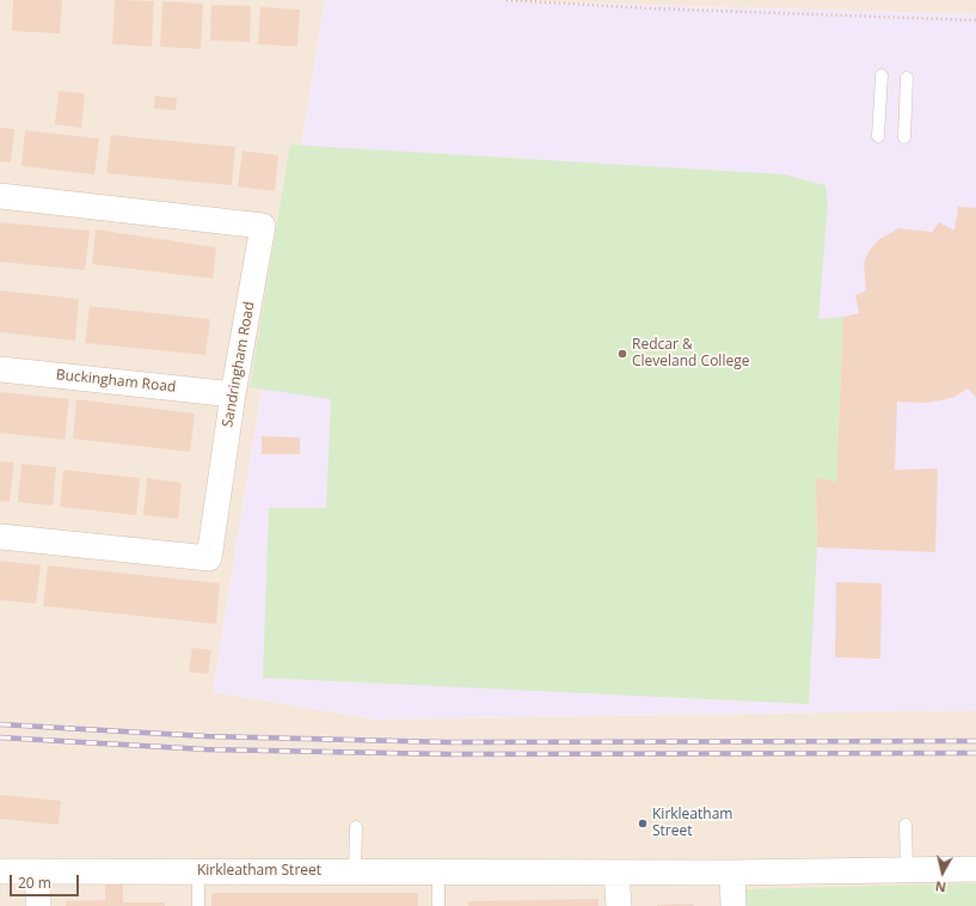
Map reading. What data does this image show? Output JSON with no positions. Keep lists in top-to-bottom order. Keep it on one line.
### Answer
{"streets":{"street":["Sandringham Road","Buckingham Road","Kirkleatham Street"]},"crossings":[["Sandringham Road","Buckingham Road"]],"places":["Redcar & Cleveland College","Kirkleatham Street"],"scale_bar":"20 m","north":"bottom"}
